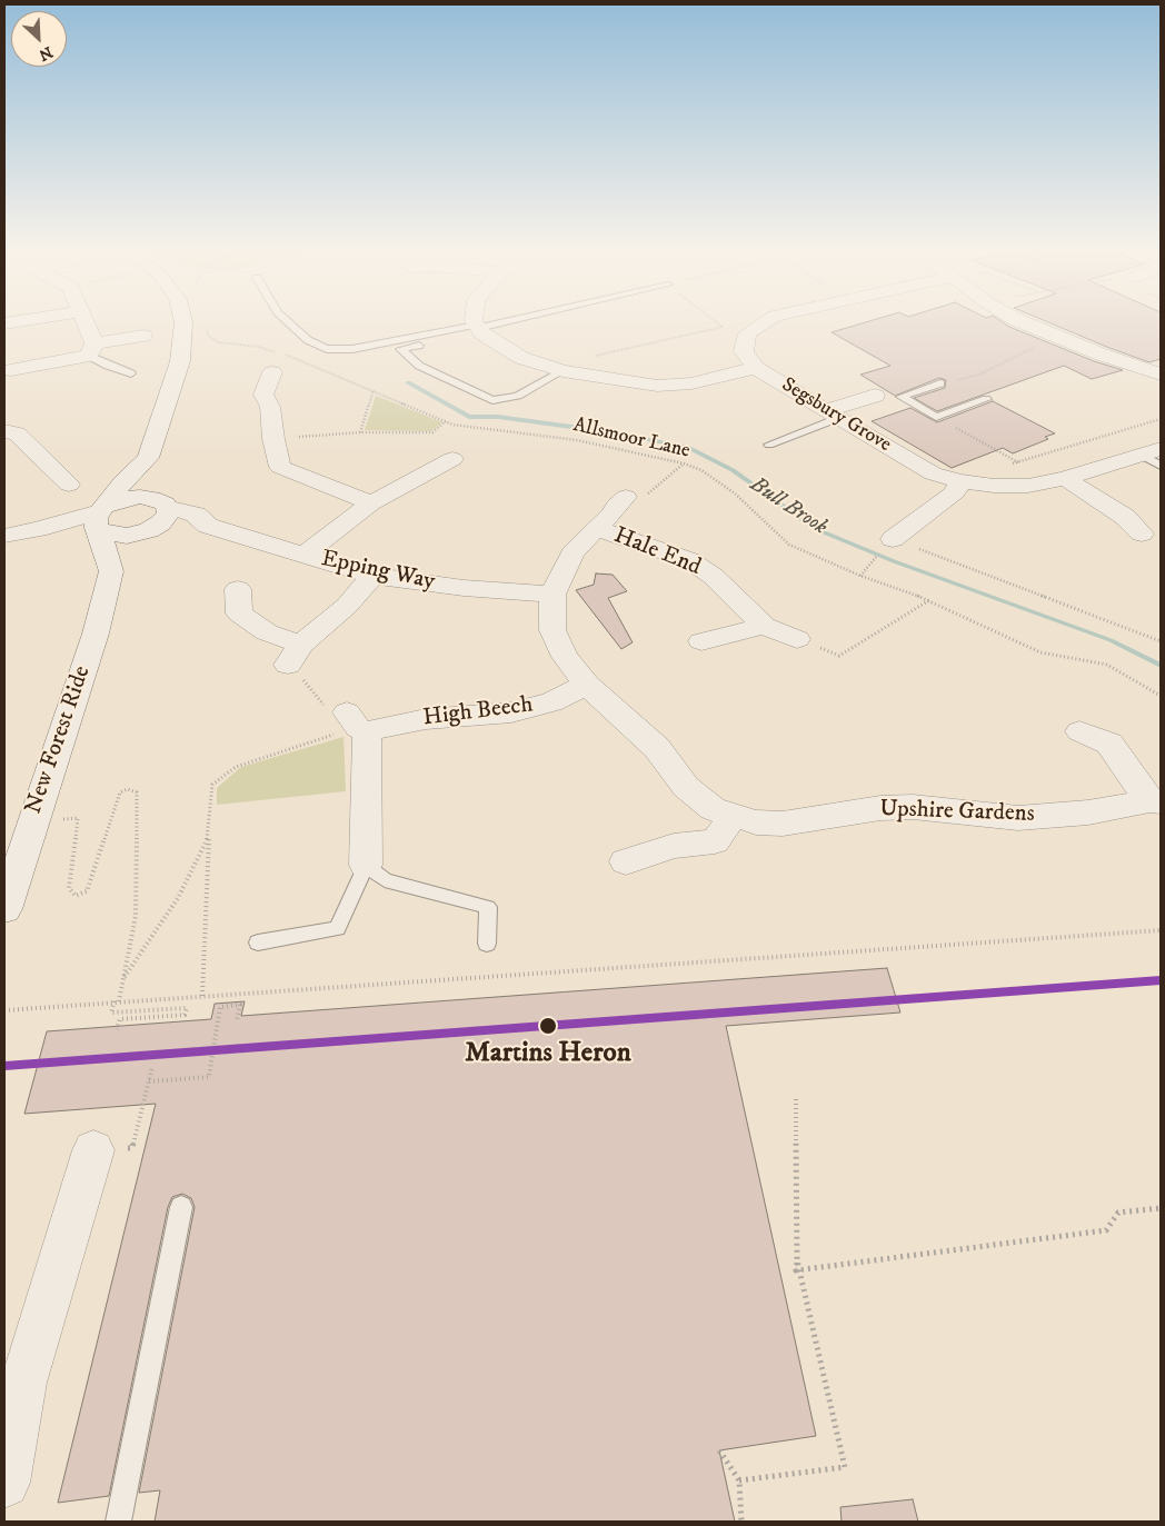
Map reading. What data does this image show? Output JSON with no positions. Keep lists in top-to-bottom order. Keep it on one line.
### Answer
{"streets":{"street":["Segsbury Grove","Hale End","Epping Way","High Beech","New Forest Ride","Upshire Gardens"],"path":["Allsmoor Lane"]},"crossings":[["Hale End","Epping Way"],["Hale End","Upshire Gardens"],["Epping Way","Upshire Gardens"],["High Beech","Upshire Gardens"]],"water":["Bull Brook"],"places":["Martins Heron"],"north":"bottom right"}
